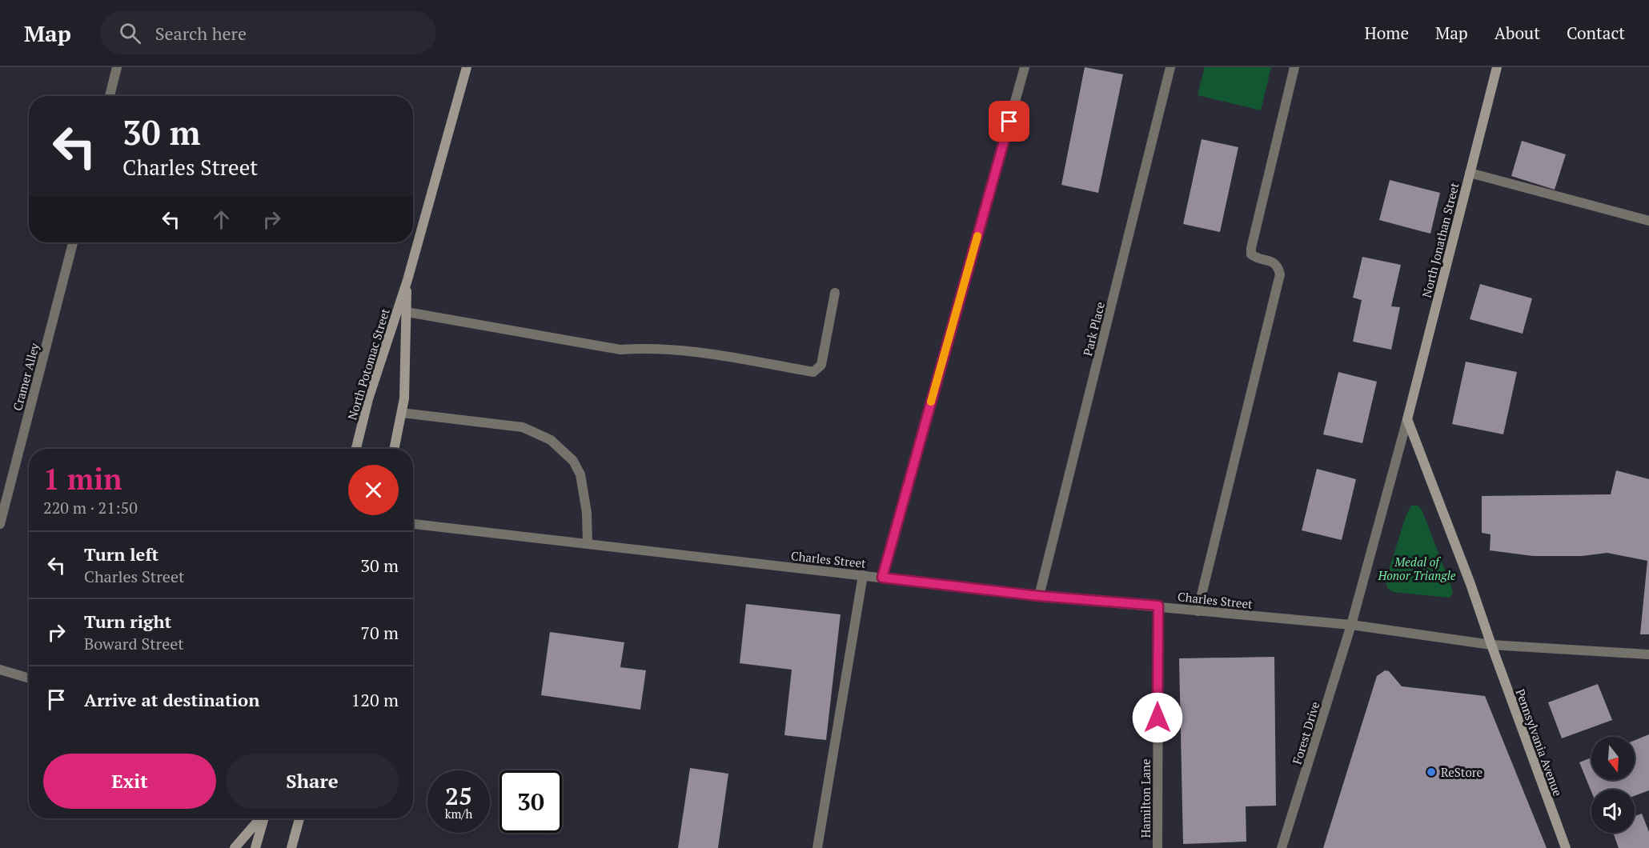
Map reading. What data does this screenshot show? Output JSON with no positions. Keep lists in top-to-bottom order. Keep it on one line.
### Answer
{"streets":{"main road":["North Jonathan Street","North Potomac Street","Pennsylvania Avenue"],"street":["Park Place","Cramer Alley","Charles Street","Forest Drive","Hamilton Lane"]},"crossings":[["North Jonathan Street","Charles Street"],["North Jonathan Street","Forest Drive"],["Park Place","Charles Street"],["Charles Street","Forest Drive"],["Charles Street","Pennsylvania Avenue"],["Charles Street","Hamilton Lane"]],"parks":["Medal of Honor Triangle"],"places":["ReStore"],"north":"bottom","page":{"header":"Map","search":"Search here","nav":["Home","Map","About","Contact"],"turn":["30 m","Charles Street"],"heading":["1 min","220 m · 21:50"],"list":[{"name":"Turn left","note":"Charles Street","value":"30 m"},{"name":"Turn right","note":"Boward Street","value":"70 m"},{"name":"Arrive at destination","value":"120 m"}],"buttons":["Exit","Share"],"speed":"25 km/h","limit":"30"}}
